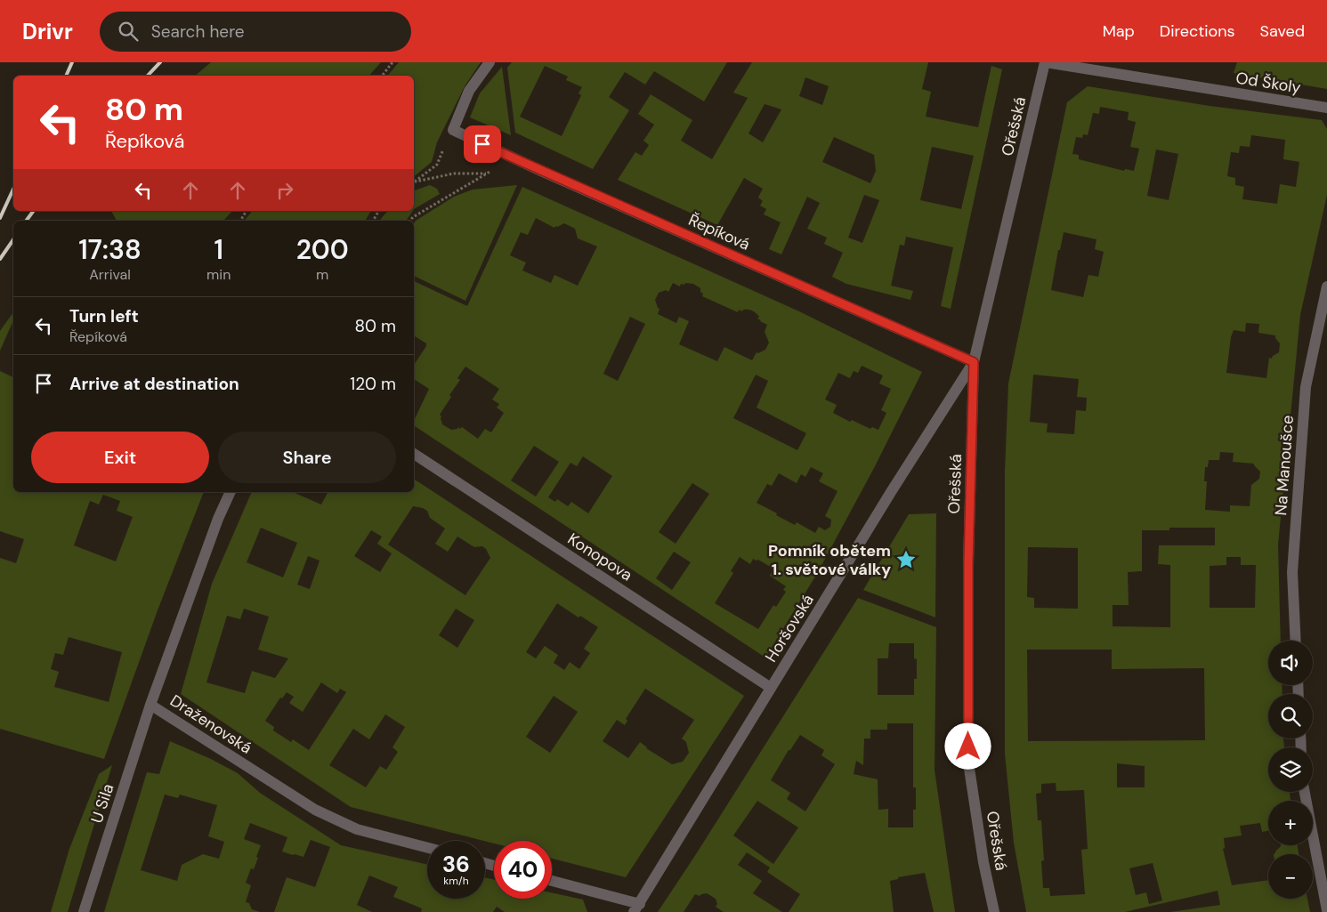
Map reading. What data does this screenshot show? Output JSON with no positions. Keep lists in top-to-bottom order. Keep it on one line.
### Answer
{"streets":{"street":["Od Školy","Ořešská","Řepíková","Na Manoušce","Konopova","Horšovská","Draženovská","U Sila"]},"crossings":[["Od Školy","Ořešská"],["Ořešská","Řepíková"],["Ořešská","Horšovská"],["Řepíková","Horšovská"],["Konopova","Horšovská"],["Draženovská","U Sila"]],"places":{"place":["Pomník obětem 1. světové války"]},"page":{"header":"Drivr","search":"Search here","nav":["Map","Directions","Saved"],"turn":["80 m","Řepíková"],"eta":["17:38","Arrival","1","min","200","m"],"list":[{"name":"Turn left","note":"Řepíková","value":"80 m"},{"name":"Arrive at destination","value":"120 m"}],"buttons":["Exit","Share"],"map_buttons":["+","−"],"speed":"36 km/h","limit":"40"}}
